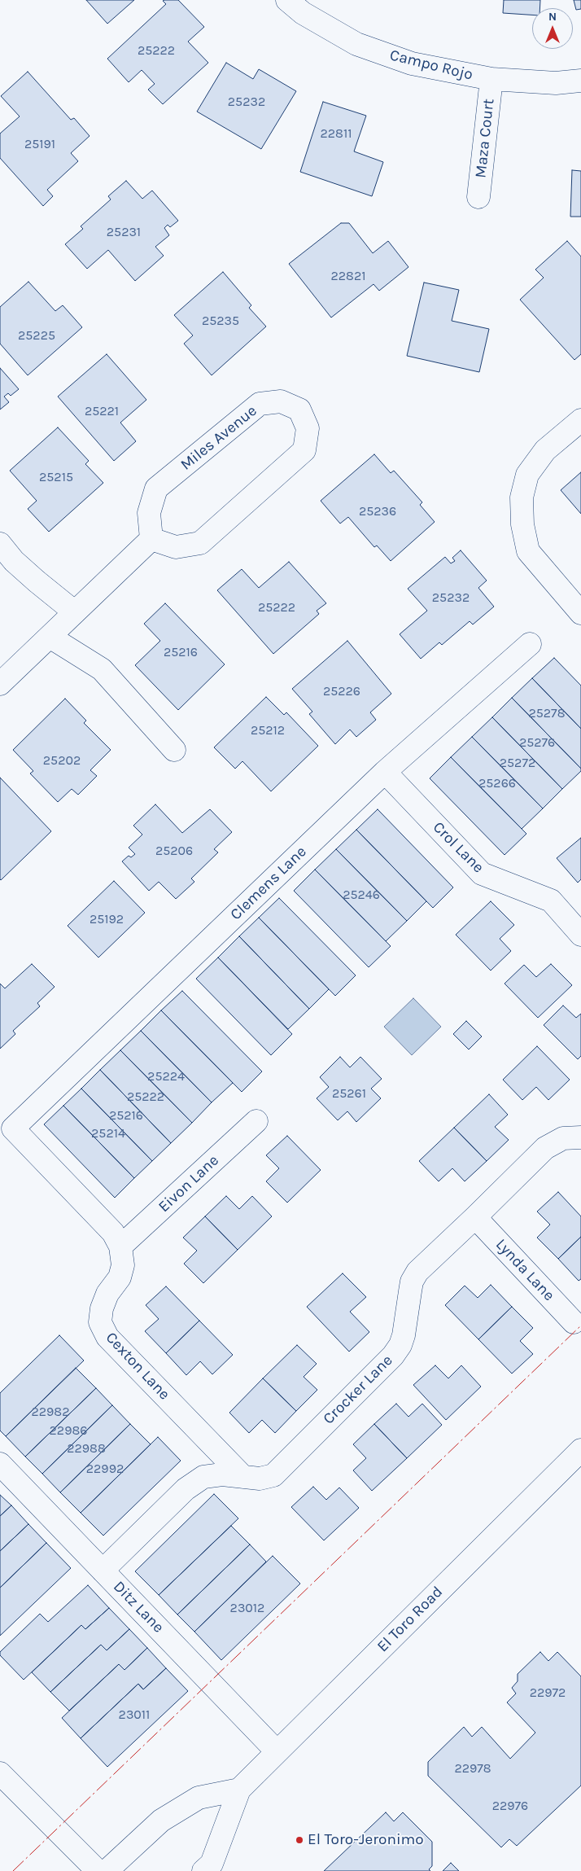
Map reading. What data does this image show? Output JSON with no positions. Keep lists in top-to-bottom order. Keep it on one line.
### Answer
{"streets":{"street":["Campo Rojo","Maza Court","Miles Avenue","Crol Lane","Clemens Lane","Eivon Lane","Lynda Lane","Cexton Lane","Crocker Lane","Ditz Lane","El Toro Road"]},"crossings":[["Campo Rojo","Maza Court"],["Crol Lane","Clemens Lane"],["Clemens Lane","Eivon Lane"],["Clemens Lane","Cexton Lane"],["Eivon Lane","Cexton Lane"],["Lynda Lane","Crocker Lane"],["Cexton Lane","Crocker Lane"],["Crocker Lane","Ditz Lane"],["Ditz Lane","El Toro Road"]],"places":["El Toro-Jeronimo"],"house_numbers":["25222","25232","22811","25191","25231","22821","25235","25225","25221","25215","25236","25232","25222","25216","25226","25278","25212","25276","25202","25272","25266","25206","25246","25192","25224","25261","25222","25216","25214","22982","22986","22988","22992","23012","22972","23011","22978","22976"],"north":"top"}
